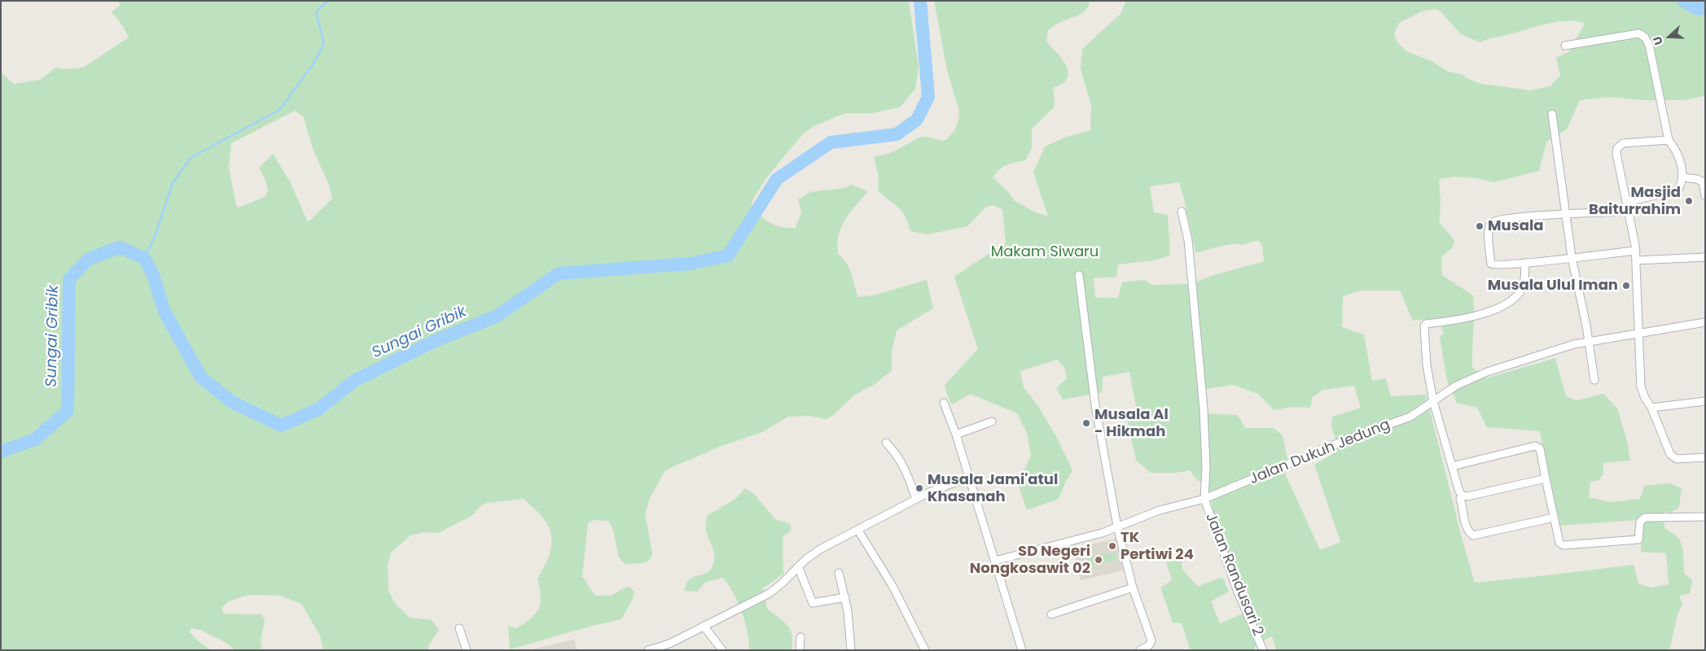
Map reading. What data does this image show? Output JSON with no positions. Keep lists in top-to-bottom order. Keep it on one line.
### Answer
{"streets":{"street":["Jalan Dukuh Jedung","Jalan Randusari 2"]},"crossings":[["Jalan Dukuh Jedung","Jalan Randusari 2"]],"water":["Sungai Gribik"],"parks":["Makam Siwaru"],"places":["Masjid Baiturrahim","Musala","Musala Ulul Iman","Musala Al - Hikmah","Musala Jami'atul Khasanah","TK Pertiwi 24","SD Negeri Nongkosawit 02"],"north":"left"}
